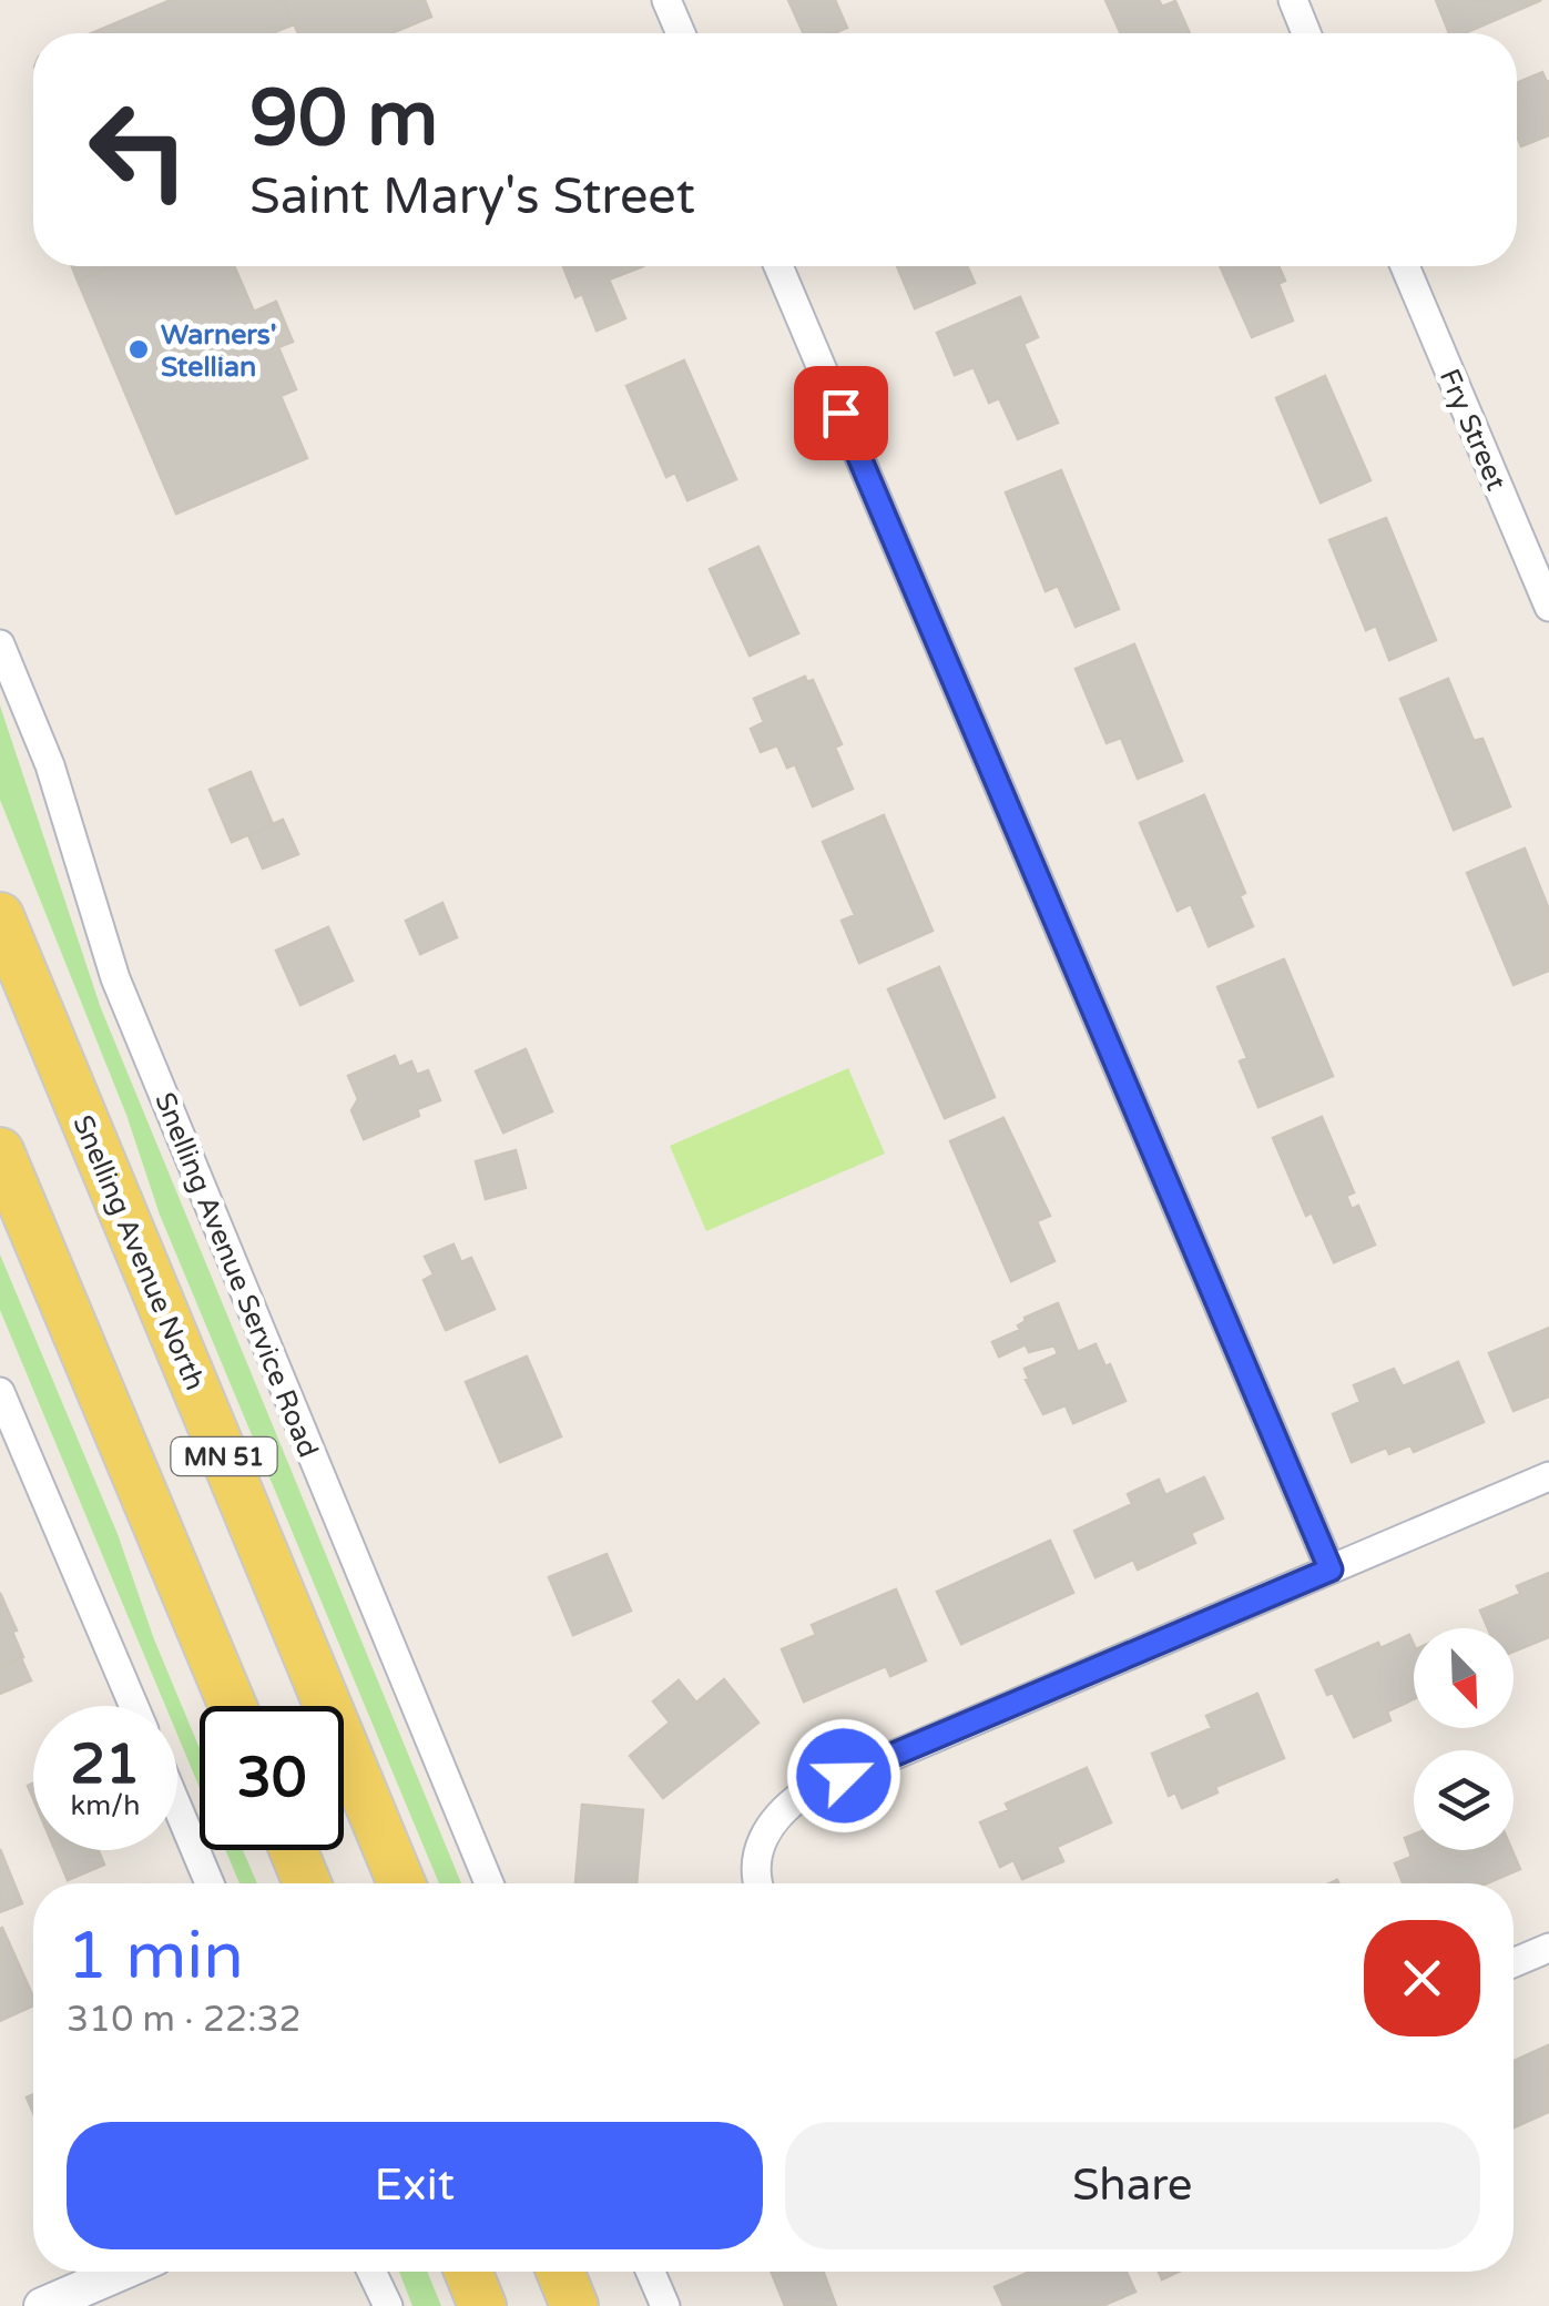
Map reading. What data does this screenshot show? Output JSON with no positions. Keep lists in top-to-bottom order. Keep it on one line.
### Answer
{"streets":{"main road":["Snelling Avenue North","MN 51"],"street":["Fry Street","Snelling Avenue Service Road"]},"places":["Warners' Stellian"],"north":"bottom right","page":{"turn":["90 m","Saint Mary's Street"],"speed":"21 km/h","limit":"30","heading":["1 min","310 m · 22:32"],"buttons":["Exit","Share"]}}
